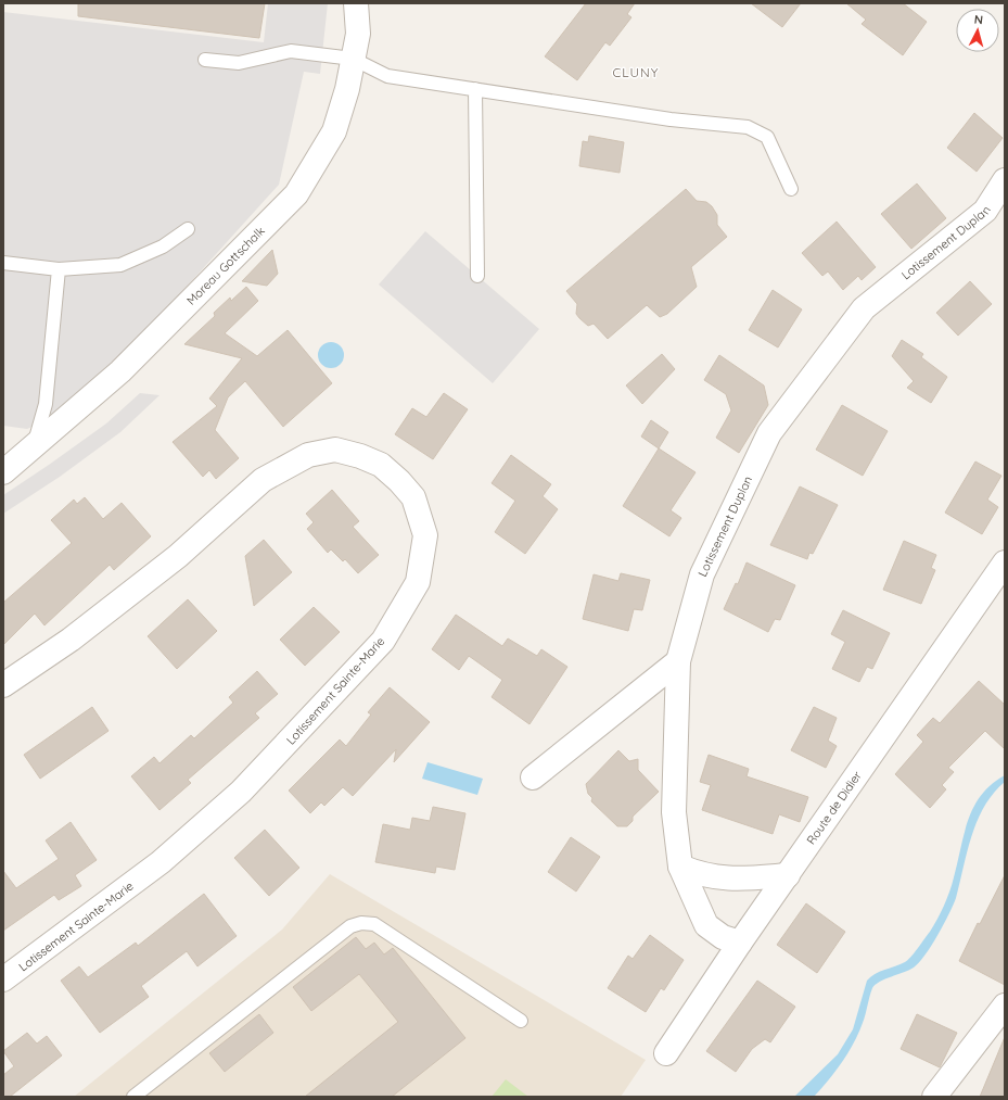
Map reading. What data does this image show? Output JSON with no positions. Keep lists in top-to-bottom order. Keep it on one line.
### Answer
{"streets":{"street":["Lotissement Duplan","Moreau Gottschalk","Lotissement Sainte-Marie","Route de Didier"]},"crossings":[["Lotissement Duplan","Route de Didier"]],"districts":["CLUNY"],"north":"top"}
